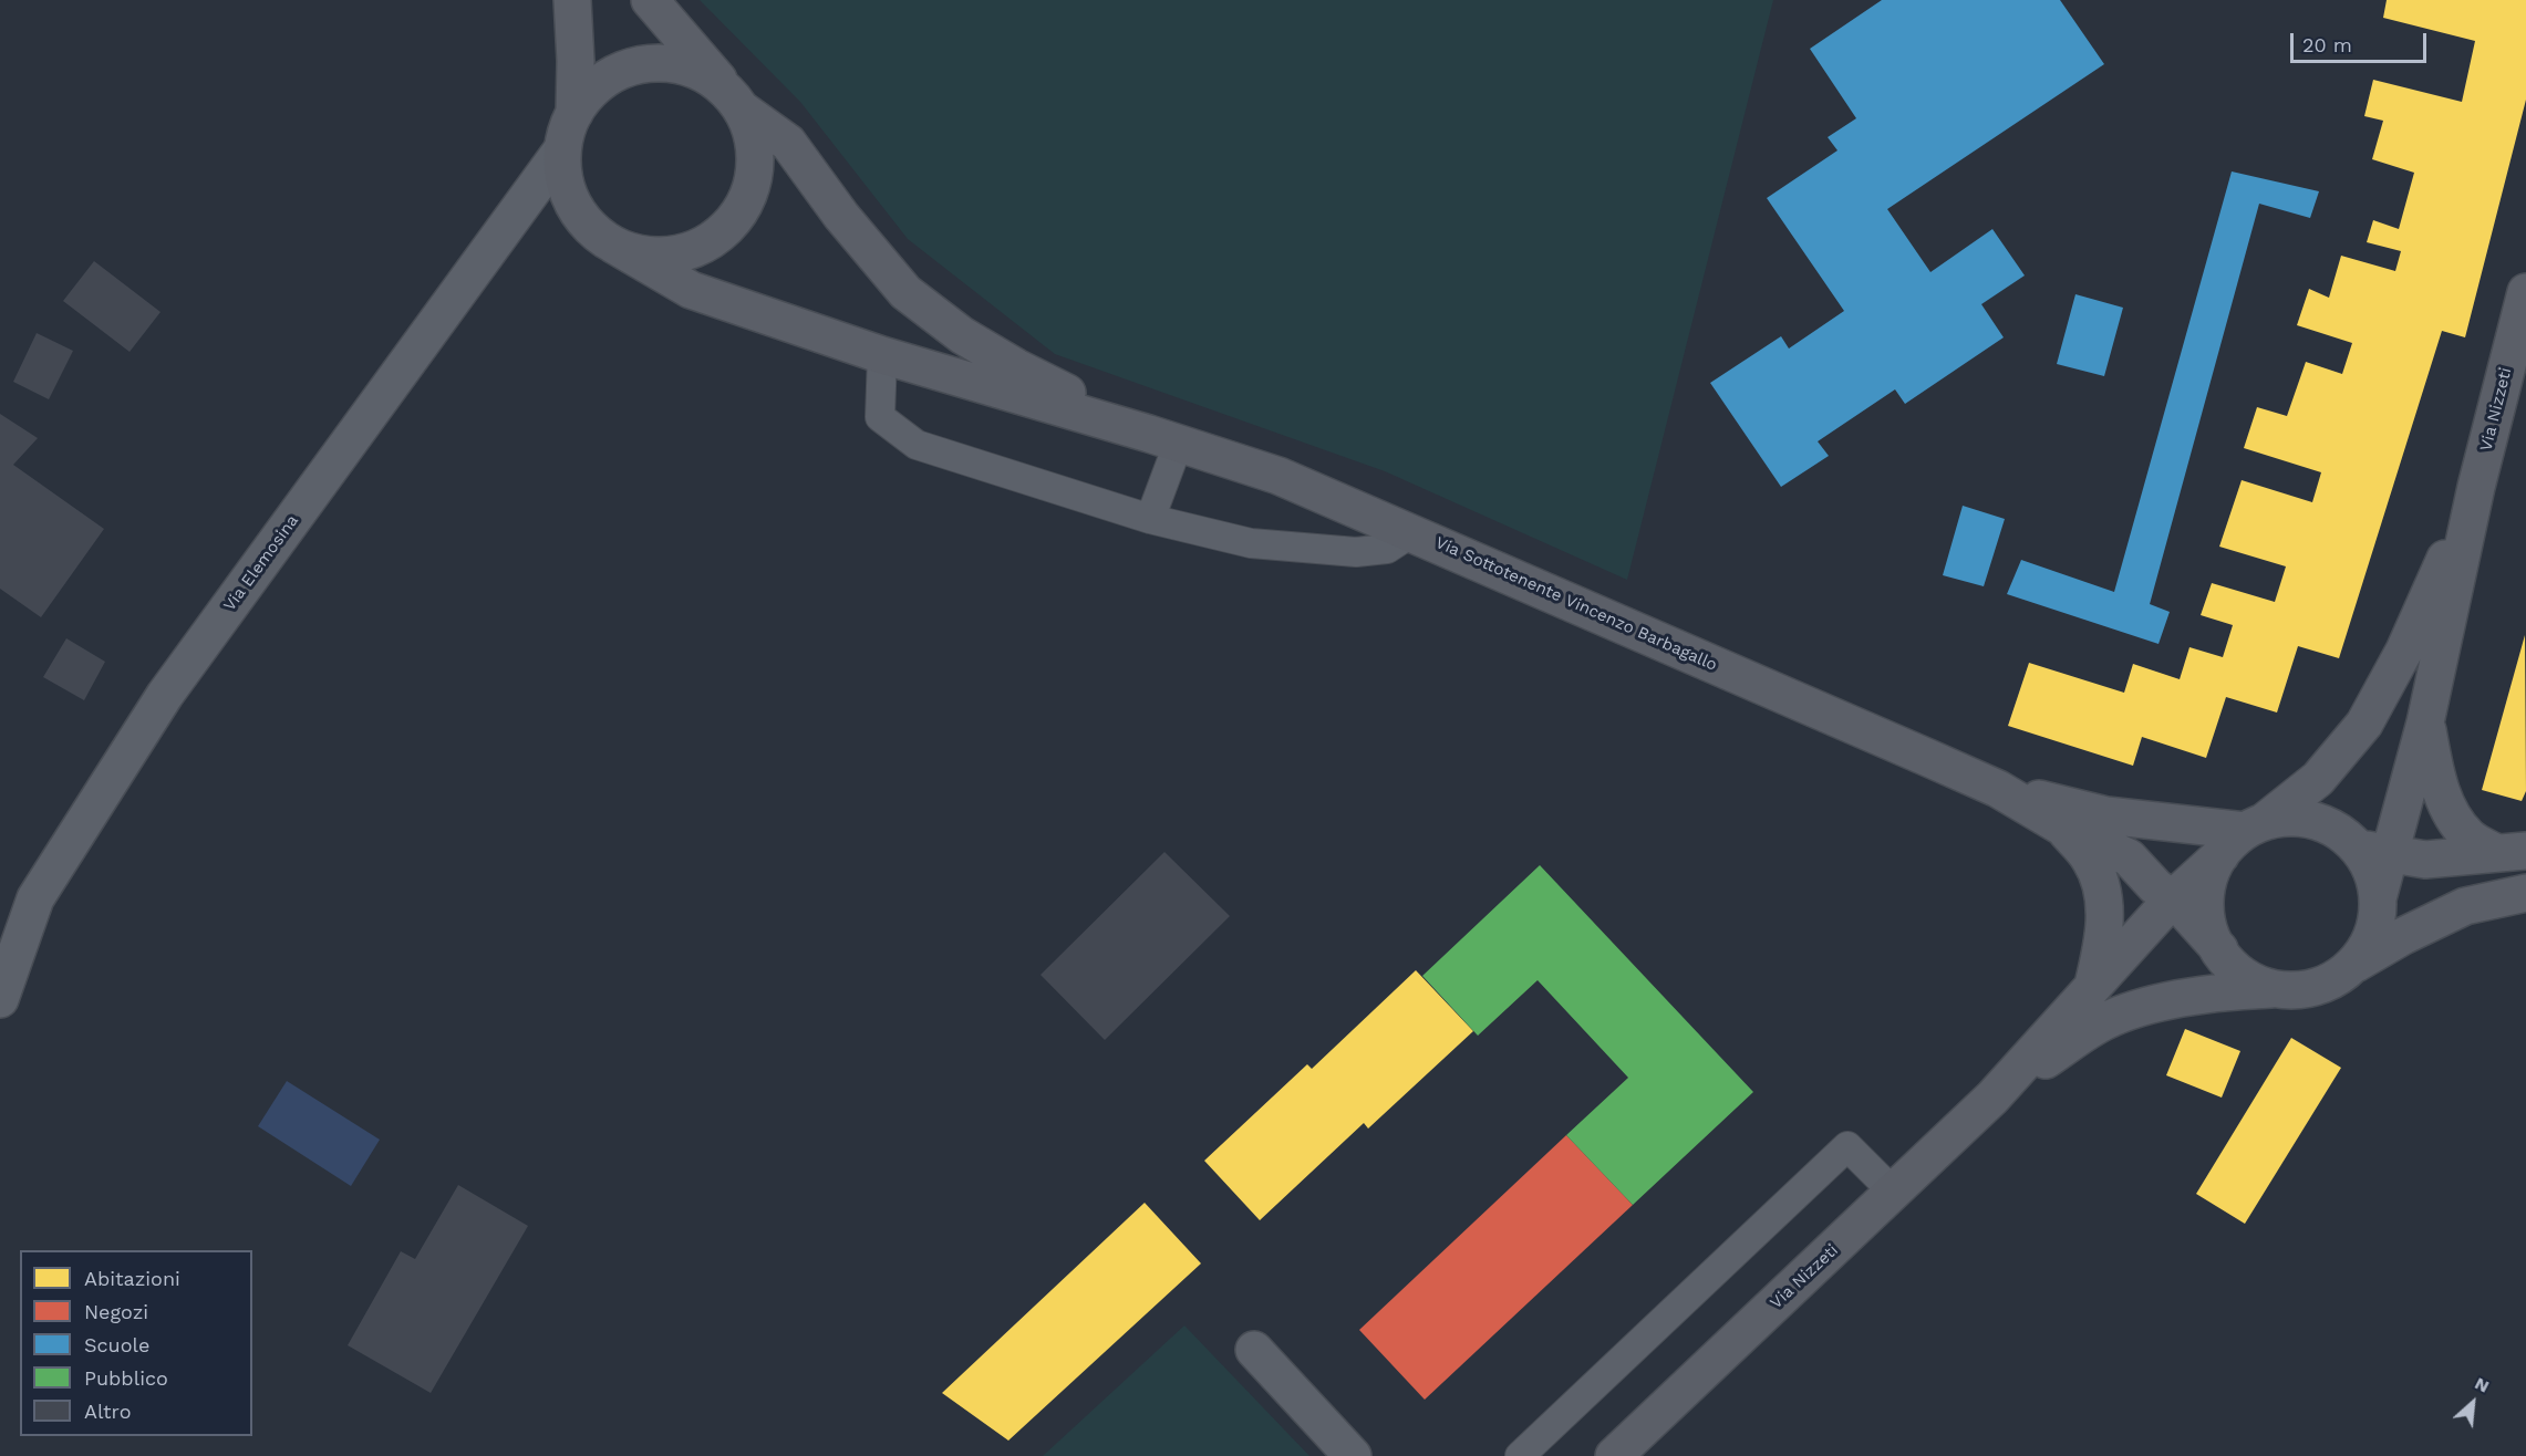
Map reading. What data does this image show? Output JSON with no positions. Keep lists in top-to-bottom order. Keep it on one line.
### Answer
{"streets":{"street":["Via Nizzeti","Via Elemosina","Via Sottotenente Vincenzo Barbagallo"]},"legend":["Abitazioni","Negozi","Scuole","Pubblico","Altro"],"scale_bar":"20 m","north":"top right"}
